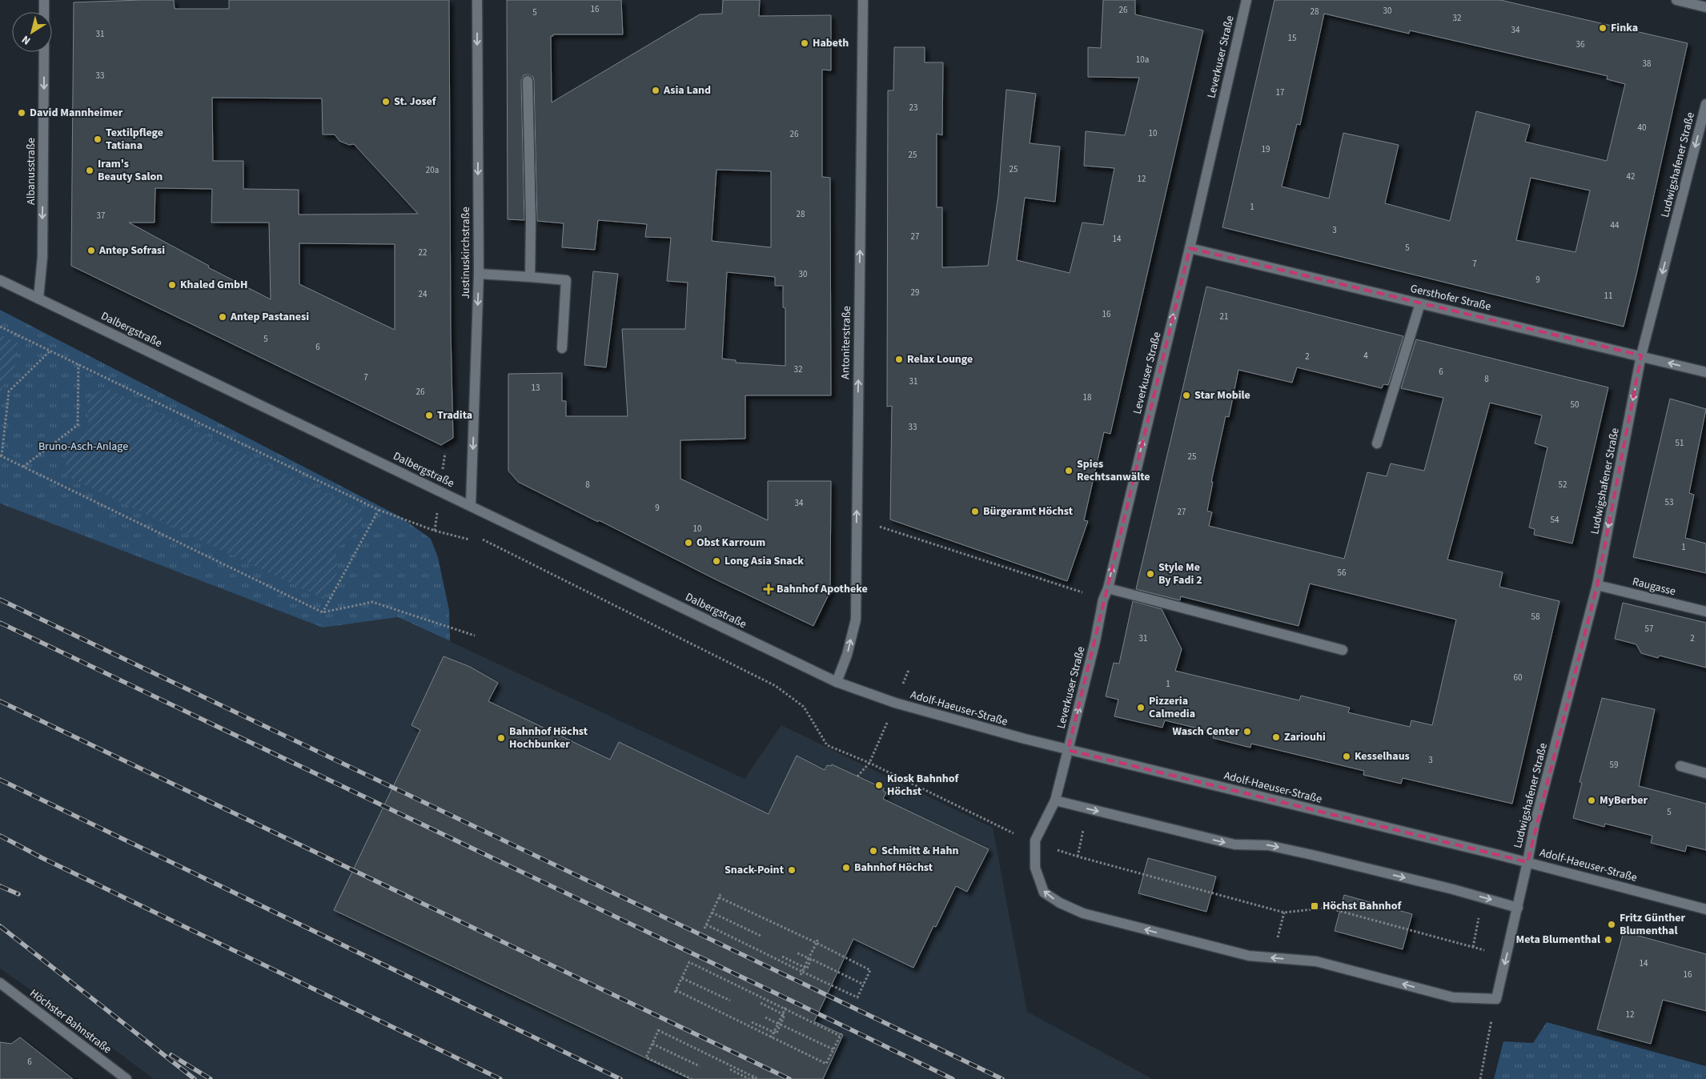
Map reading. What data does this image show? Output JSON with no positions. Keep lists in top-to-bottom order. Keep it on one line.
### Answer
{"streets":{"street":["Leverkuser Straße","Ludwigshafener Straße","Albanusstraße","Justinuskirchstraße","Gersthofer Straße","Dalbergstraße","Antoniterstraße","Raugasse","Adolf-Haeuser-Straße","Höchster Bahnstraße"]},"crossings":[["Leverkuser Straße","Ludwigshafener Straße"],["Leverkuser Straße","Gersthofer Straße"],["Leverkuser Straße","Adolf-Haeuser-Straße"],["Ludwigshafener Straße","Gersthofer Straße"],["Ludwigshafener Straße","Raugasse"],["Ludwigshafener Straße","Adolf-Haeuser-Straße"],["Albanusstraße","Dalbergstraße"],["Justinuskirchstraße","Dalbergstraße"],["Dalbergstraße","Antoniterstraße"],["Dalbergstraße","Adolf-Haeuser-Straße"],["Antoniterstraße","Adolf-Haeuser-Straße"]],"one_way":["Ludwigshafener Straße","Albanusstraße","Antoniterstraße"],"parks":["Bruno-Asch-Anlage"],"places":{"other":["Finka","Habeth","Asia Land","St. Josef","David Mannheimer","Textilpflege Tatiana","Iram's Beauty Salon","Antep Sofrasi","Khaled GmbH","Antep Pastanesi","Relax Lounge","Star Mobile","Tradita","Spies Rechtsanwälte","Bürgeramt Höchst","Obst Karroum","Long Asia Snack","Style Me By Fadi 2","Pizzeria Calmedia","Wasch Center","Zariouhi","Bahnhof Höchst Hochbunker","Kesselhaus","Kiosk Bahnhof Höchst","MyBerber","Schmitt & Hahn","Bahnhof Höchst","Snack-Point","Fritz Günther Blumenthal","Meta Blumenthal"],"health":["Bahnhof Apotheke"],"transit":["Höchst Bahnhof"]},"house_numbers":["16","26","30","28","5","32","34","31","15","36","10a","38","33","17","23","40","10","26","19","25","25","20a","42","12","1","28","37","44","3","27","14","5","22","7","30","9","29","24","11","16","21","5","6","4","2","32","6","7","8","31","13","26","18","50","33","51","25","8","52","53","34","9","27","54","10","1","56","58","57","31","2","60","1","3","59","5","14","16","12","6"],"north":"bottom left"}
